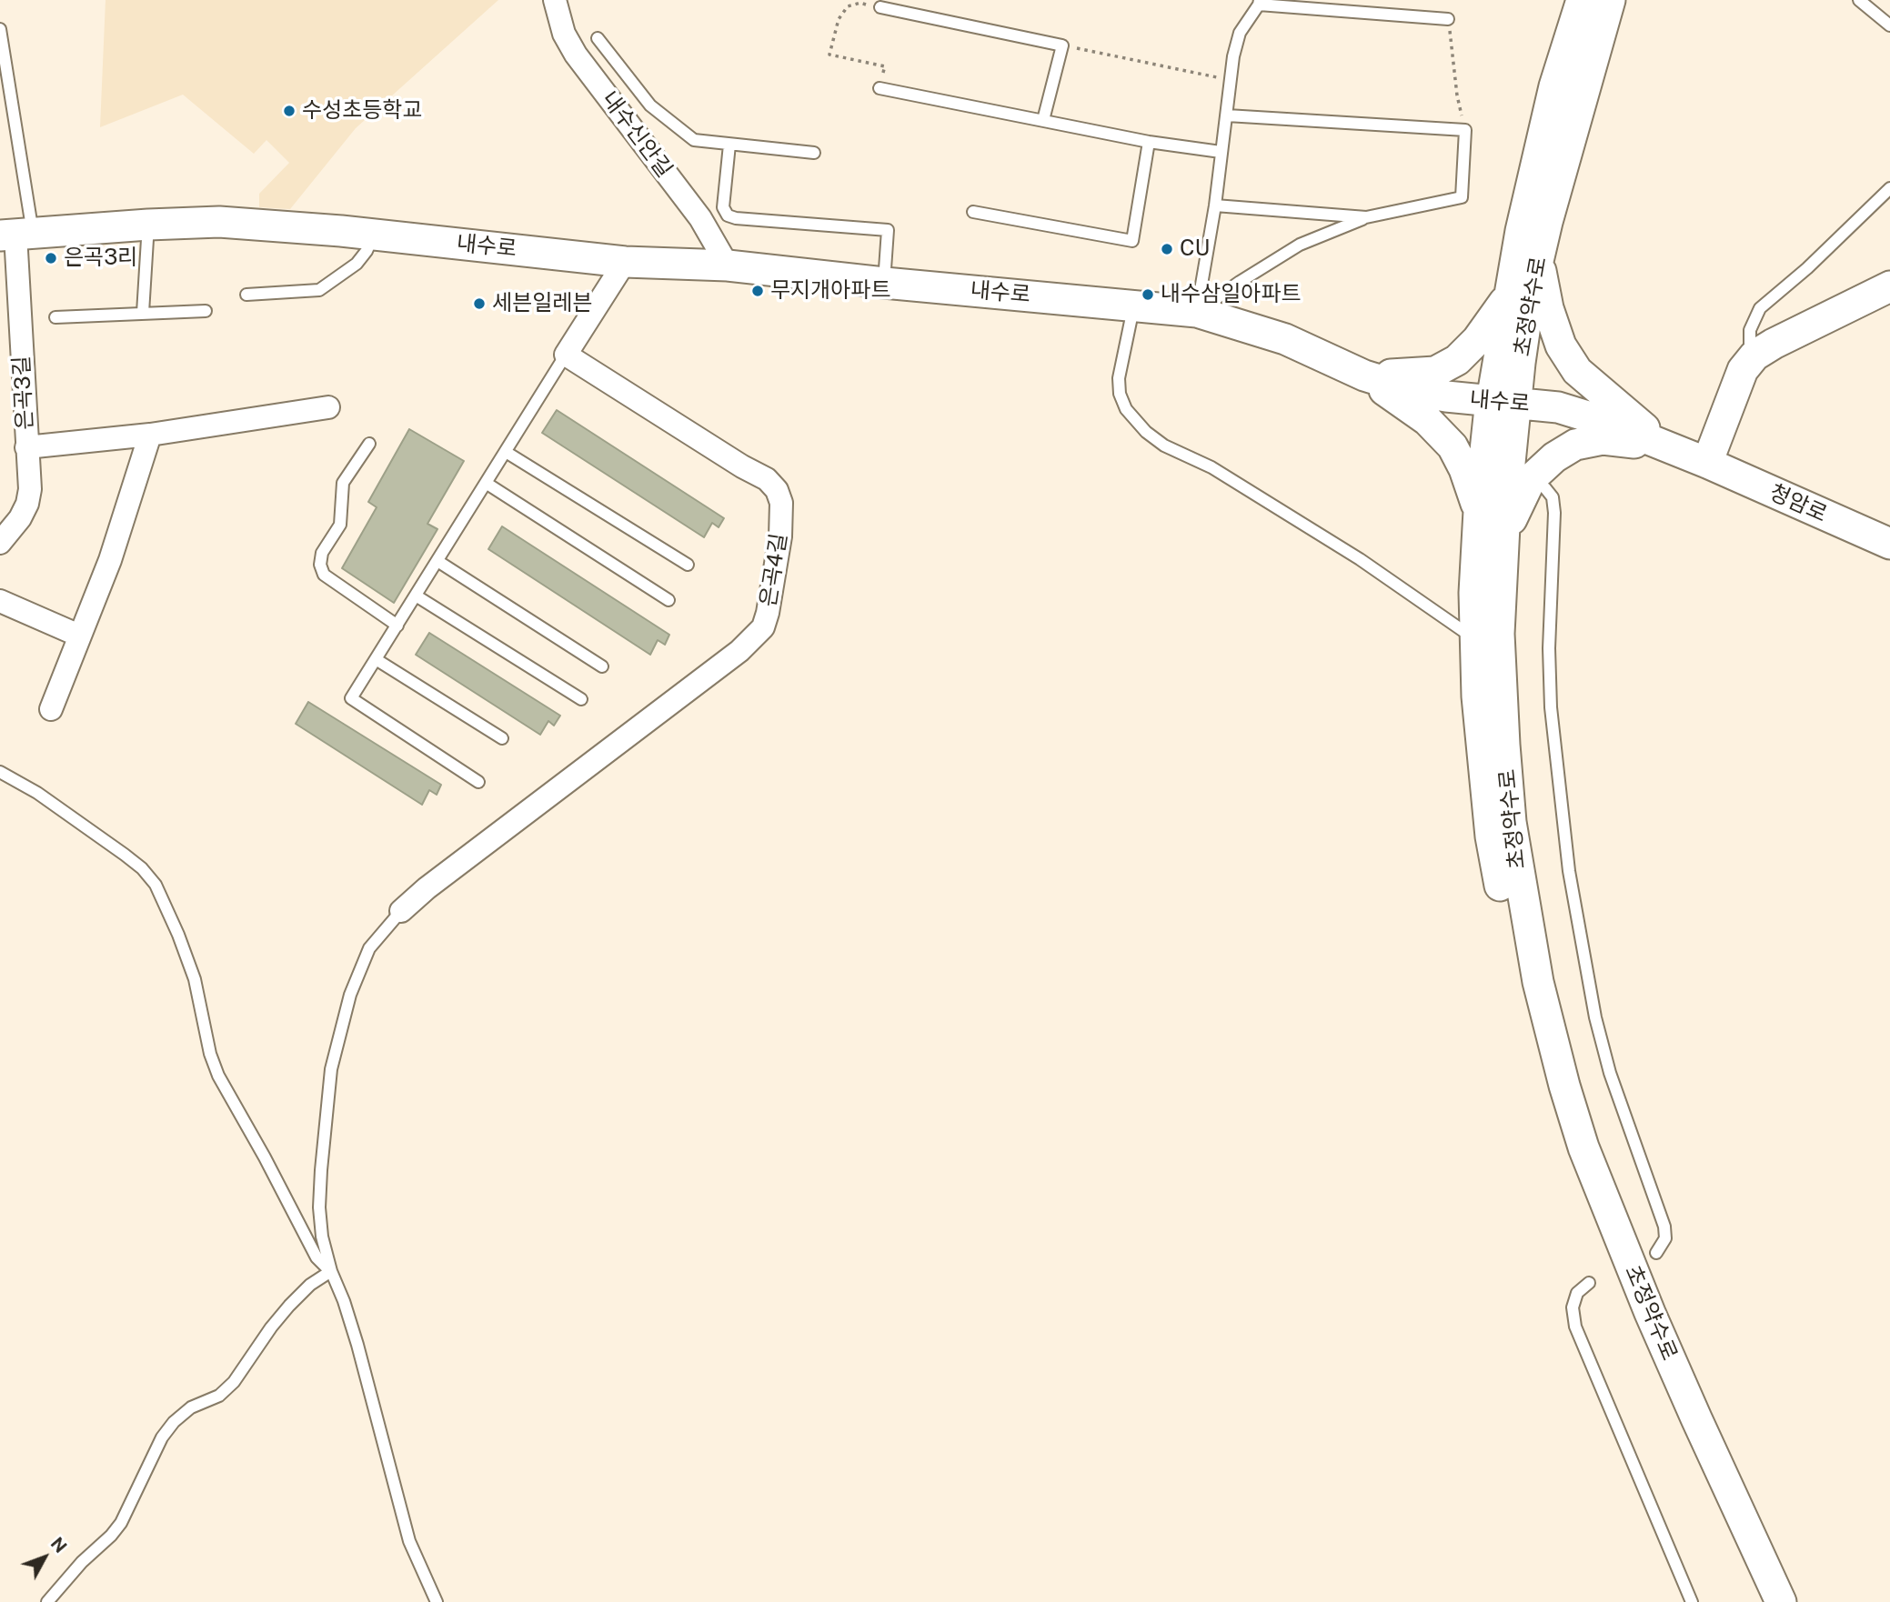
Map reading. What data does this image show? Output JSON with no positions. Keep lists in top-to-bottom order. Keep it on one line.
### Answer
{"streets":{"main road":["내수로","초정약수로","청암로"],"street":["내수신안길","은곡3길","은곡4길"]},"crossings":[["내수신안길","내수로"],["내수로","초정약수로"],["내수로","은곡3길"],["내수로","청암로"]],"places":["수성초등학교","CU","은곡3리","무지개아파트","내수삼일아파트","세븐일레븐"],"north":"top right"}
